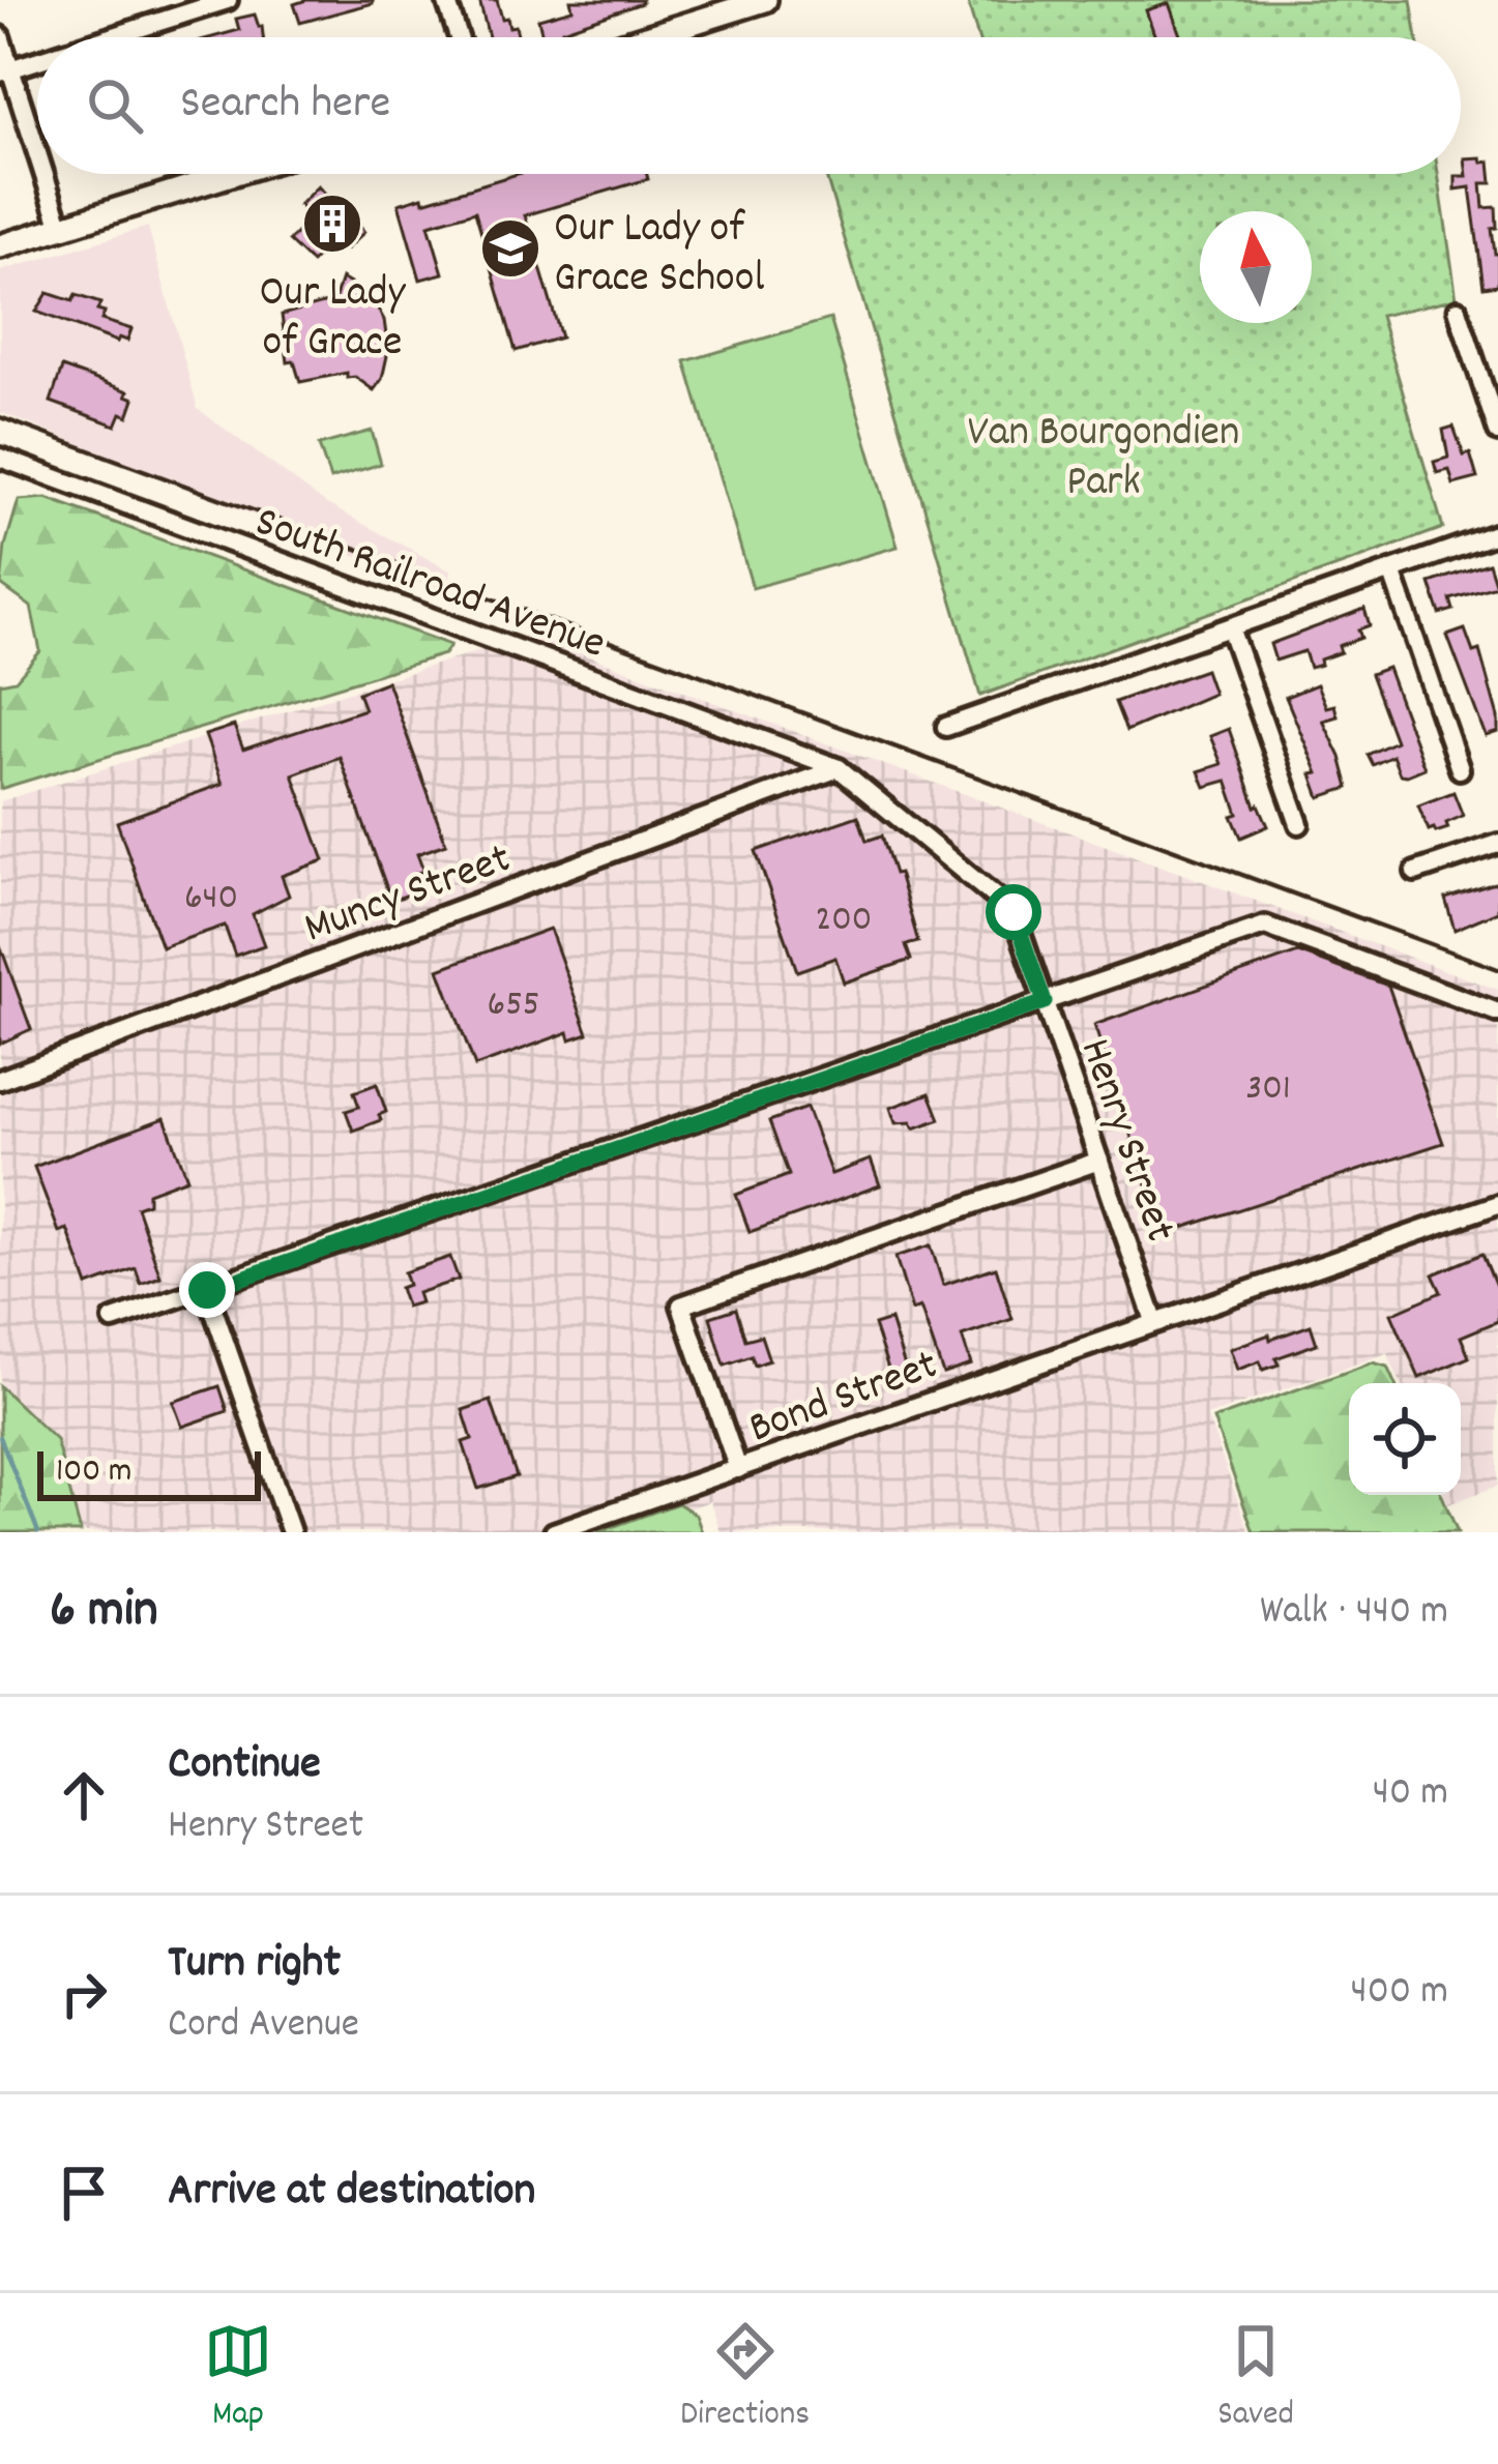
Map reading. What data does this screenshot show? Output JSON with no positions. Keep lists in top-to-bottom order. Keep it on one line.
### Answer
{"streets":{"street":["South Railroad Avenue","Muncy Street","Henry Street","Bond Street"]},"crossings":[["South Railroad Avenue","Muncy Street"],["South Railroad Avenue","Henry Street"],["Muncy Street","Henry Street"],["Henry Street","Bond Street"]],"parks":["Van Bourgondien Park"],"places":{"building":["Our Lady of Grace"],"school or university":["Our Lady of Grace School"]},"house_numbers":["640","200","655","301"],"scale_bar":"100 m","north":"top","page":{"search":"Search here","scale":"100 m","heading":["6 min","Walk · 440 m"],"list":[["Continue","Henry Street","40 m"],["Turn right","Cord Avenue","400 m"],"Arrive at destination"],"nav":["Map","Directions","Saved"]}}
